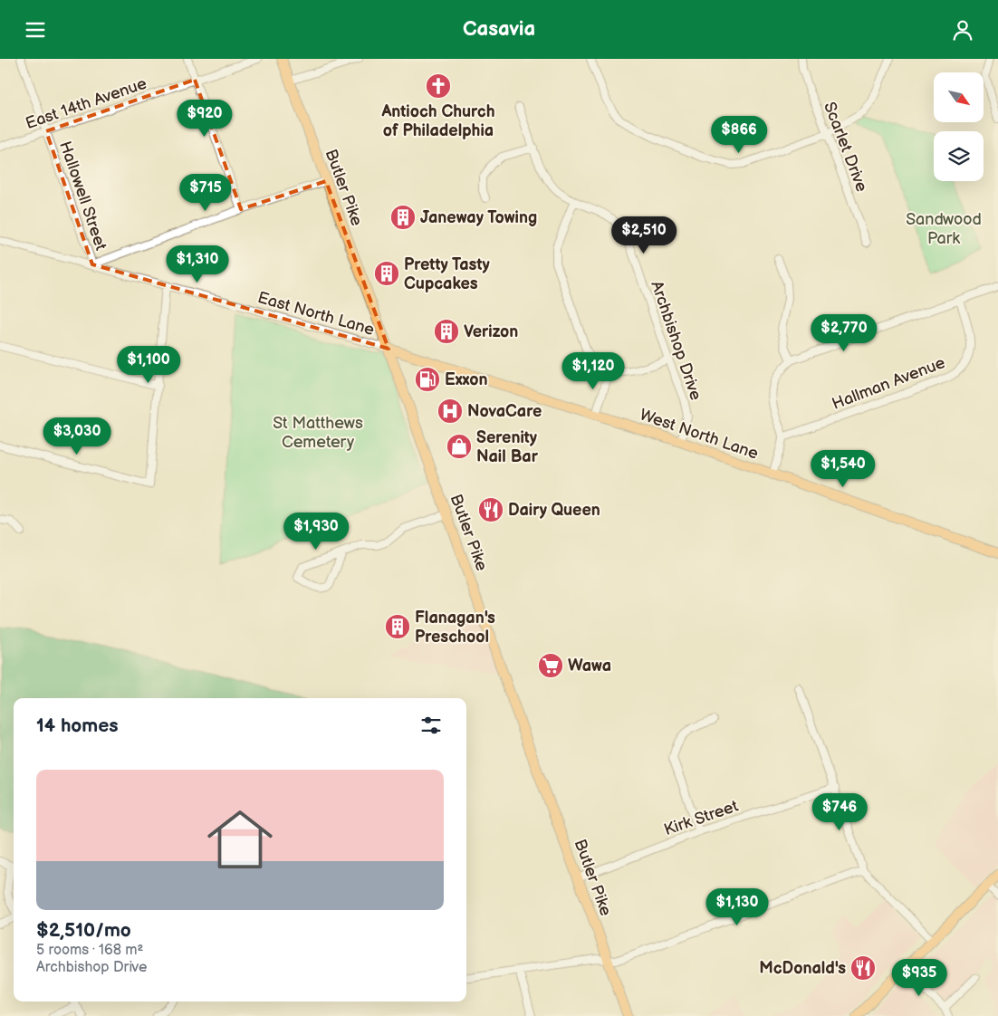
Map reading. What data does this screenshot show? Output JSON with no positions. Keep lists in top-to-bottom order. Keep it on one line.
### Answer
{"streets":{"main road":["Butler Pike","West North Lane"],"street":["East 14th Avenue","Scarlet Drive","Hallowell Street","East North Lane","Archbishop Drive","Hallman Avenue","Kirk Street"]},"crossings":[["East 14th Avenue","Hallowell Street"],["Butler Pike","East North Lane"],["Butler Pike","West North Lane"],["Butler Pike","Kirk Street"],["Hallowell Street","East North Lane"],["East North Lane","West North Lane"],["Archbishop Drive","West North Lane"]],"parks":["Sandwood Park","St Matthews Cemetery"],"places":{"church":["Antioch Church of Philadelphia"],"building":["Janeway Towing","Pretty Tasty Cupcakes","Verizon","Flanagan's Preschool"],"fuel station":["Exxon"],"hospital":["NovaCare"],"shop":["Serenity Nail Bar"],"restaurant":["Dairy Queen","McDonald's"],"supermarket":["Wawa"]},"north":"bottom right","page":{"header":"Casavia","price":["$920","$866","$715","$2,510","$1,310","$2,770","$1,100","$1,120","$3,030","$1,540","$1,930","$746","$1,130","$935"],"heading":"14 homes","list":[{"name":"$2,510/mo","note":"5 rooms · 168 m² · Archbishop Drive"}]}}
